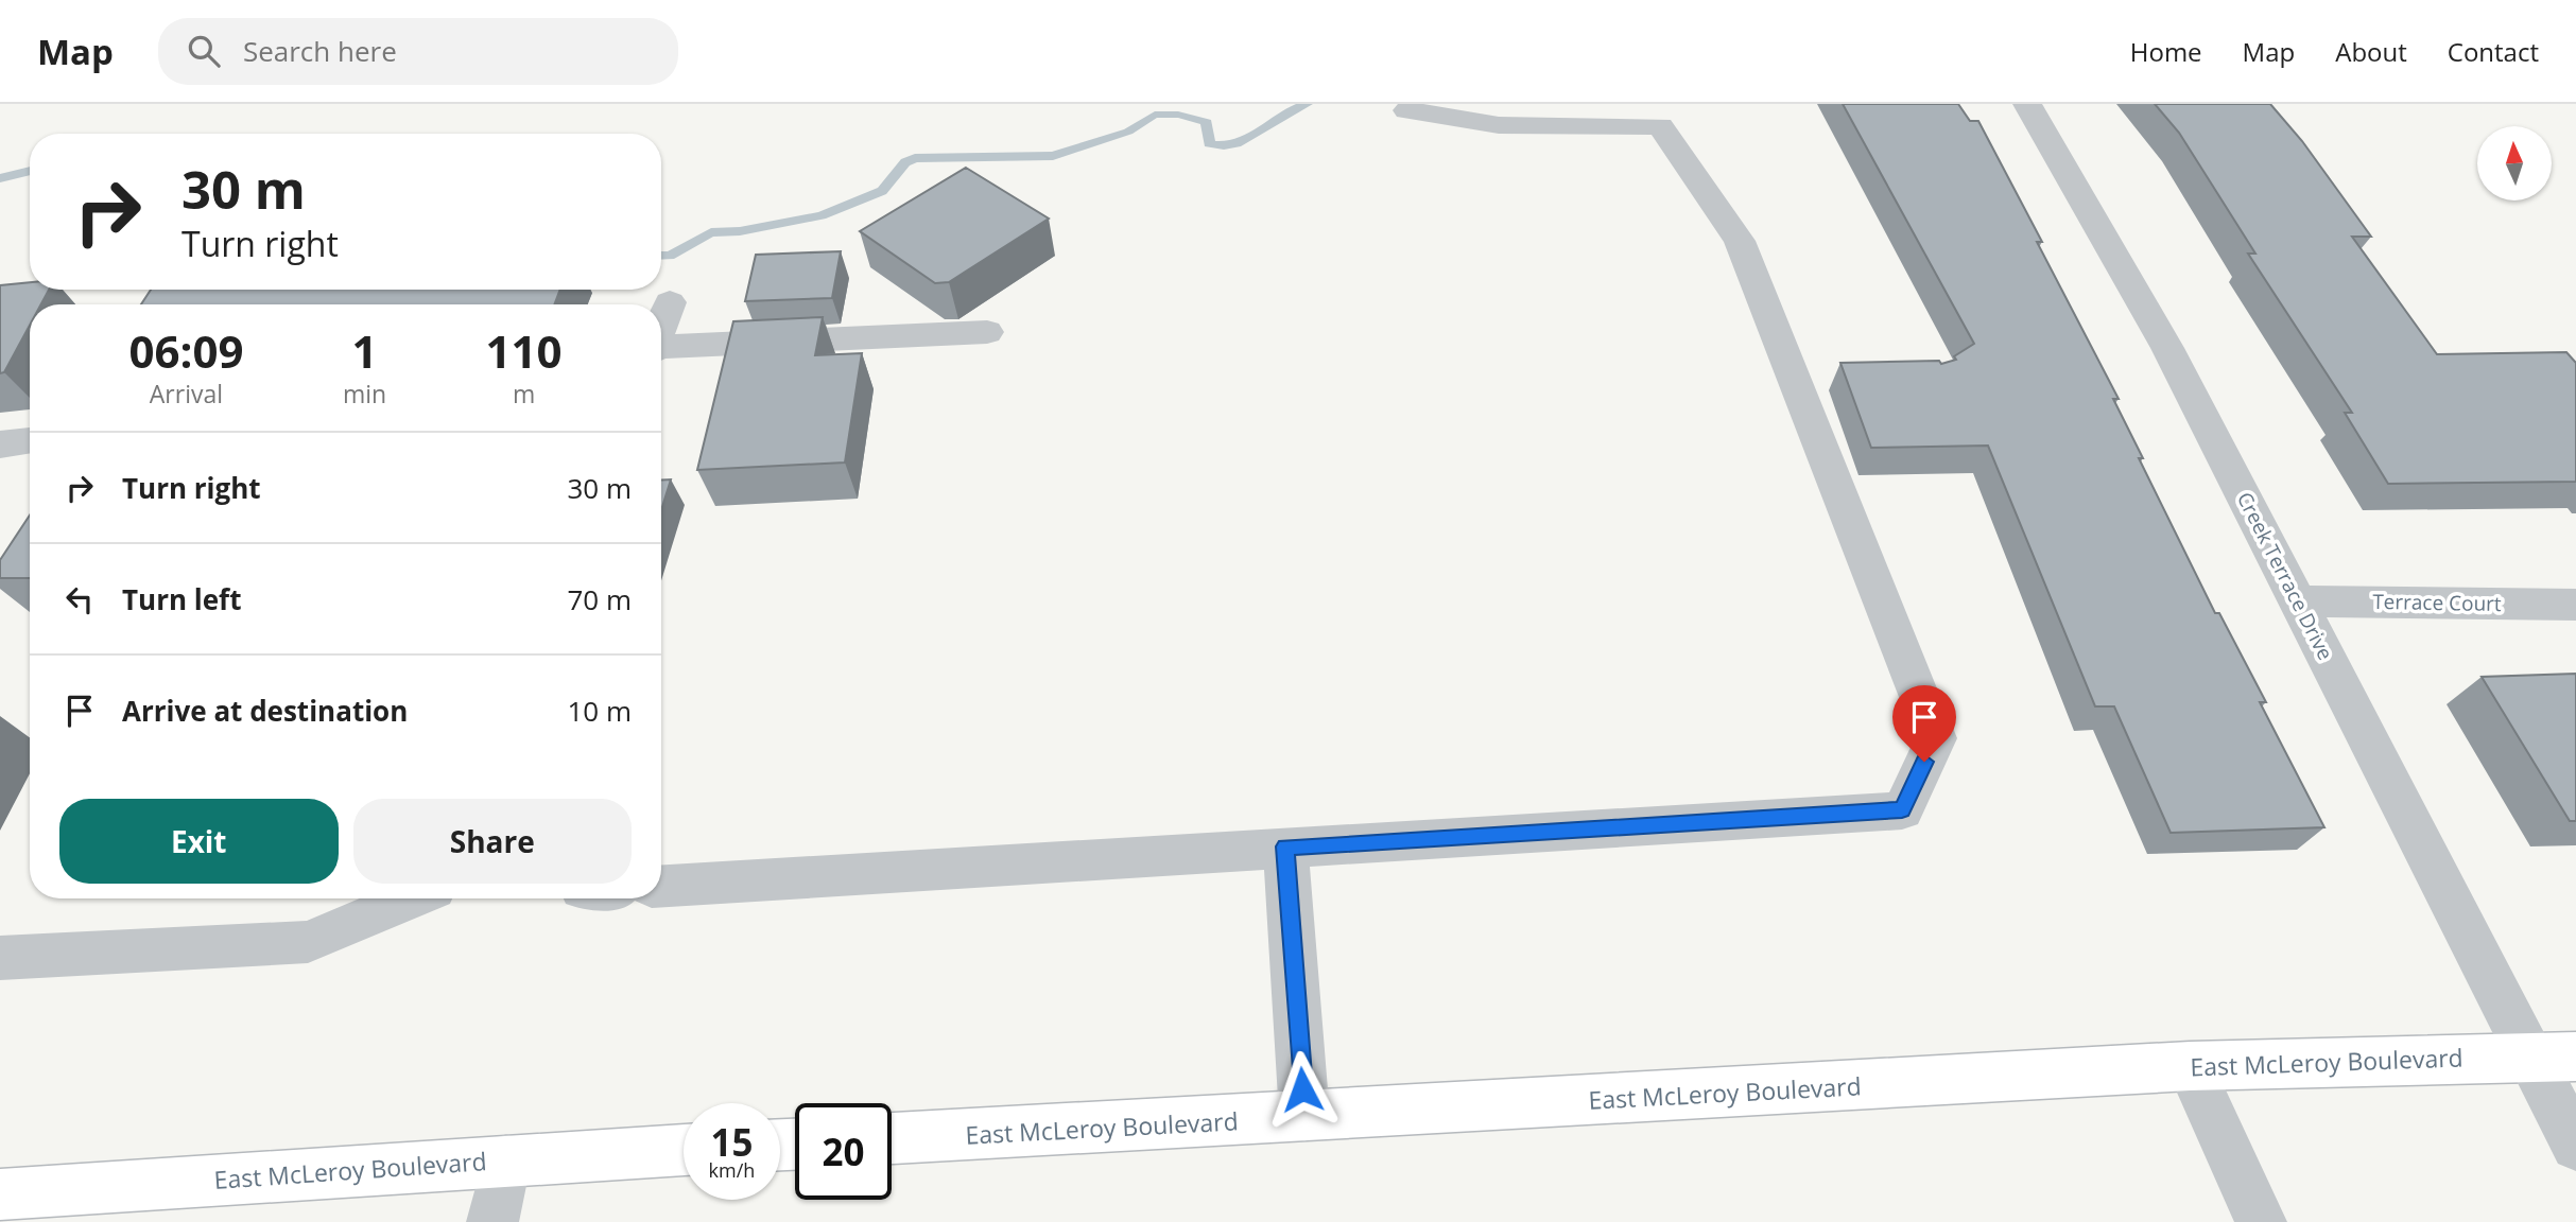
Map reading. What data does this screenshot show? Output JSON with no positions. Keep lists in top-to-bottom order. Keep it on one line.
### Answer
{"streets":{"main road":["East McLeroy Boulevard"],"street":["Creek Terrace Drive","Terrace Court"]},"crossings":[["Creek Terrace Drive","Terrace Court"],["Creek Terrace Drive","East McLeroy Boulevard"]],"north":"top","page":{"header":"Map","search":"Search here","nav":["Home","Map","About","Contact"],"turn":["30 m","Turn right"],"eta":["06:09","Arrival","1","min","110","m"],"list":[{"name":"Turn right","value":"30 m"},{"name":"Turn left","value":"70 m"},{"name":"Arrive at destination","value":"10 m"}],"buttons":["Exit","Share"],"speed":"15 km/h","limit":"20"}}
